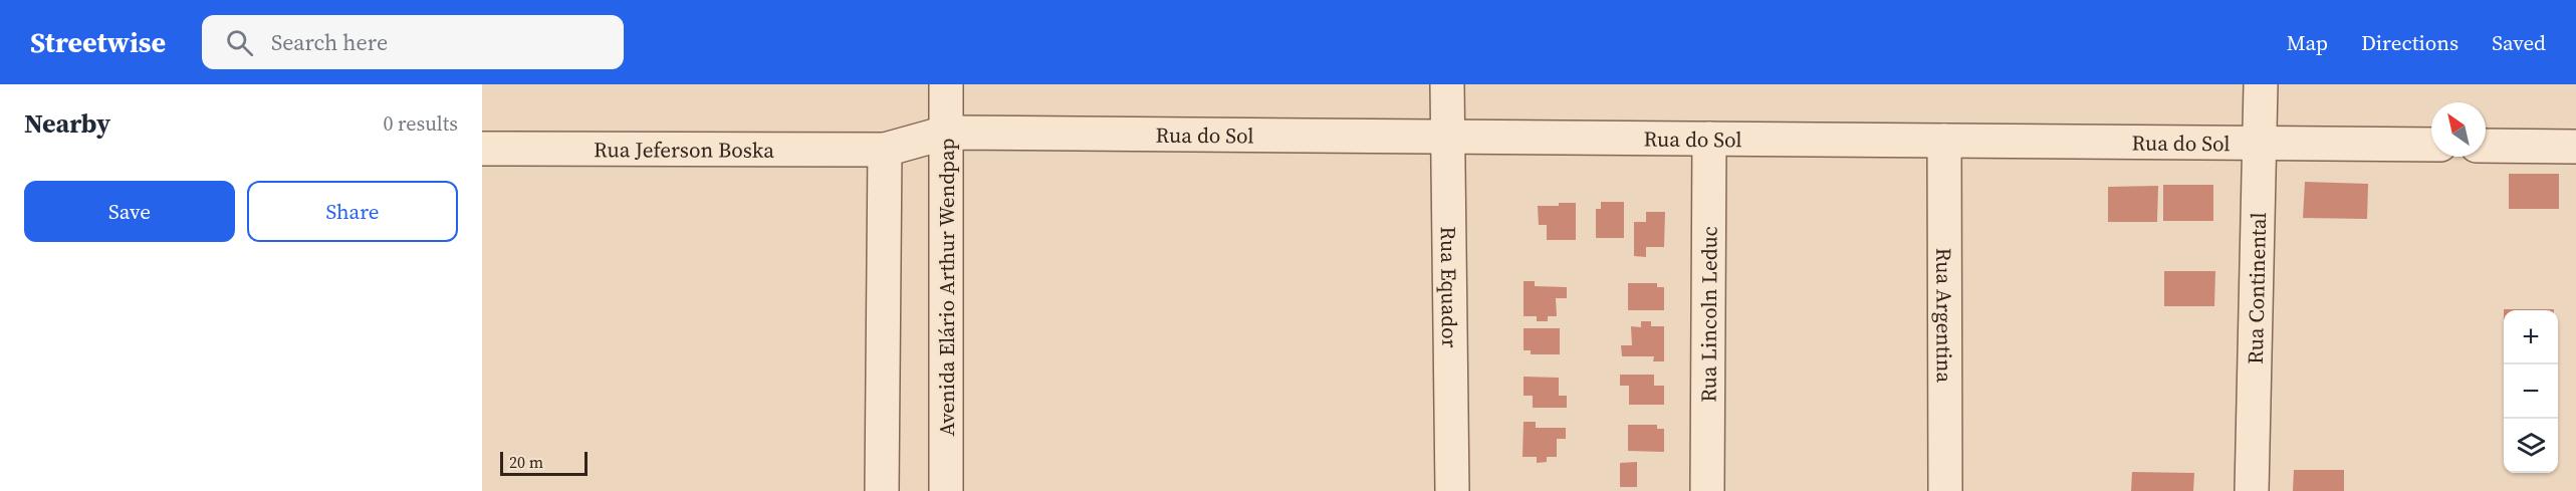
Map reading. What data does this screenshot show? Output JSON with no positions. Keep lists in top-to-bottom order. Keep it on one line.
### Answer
{"streets":{"street":["Rua do Sol","Rua Jeferson Boska","Avenida Elário Arthur Wendpap","Rua Equador","Rua Continental","Rua Lincoln Leduc","Rua Argentina"]},"crossings":[["Rua do Sol","Rua Jeferson Boska"],["Rua do Sol","Avenida Elário Arthur Wendpap"],["Rua do Sol","Rua Equador"],["Rua do Sol","Rua Continental"],["Rua do Sol","Rua Lincoln Leduc"],["Rua do Sol","Rua Argentina"]],"scale_bar":"20 m","north":"top left","page":{"header":"Streetwise","search":"Search here","nav":["Map","Directions","Saved"],"heading":["Nearby","0 results"],"buttons":["Save","Share"],"map_buttons":["+","−"],"scale":"20 m"}}
